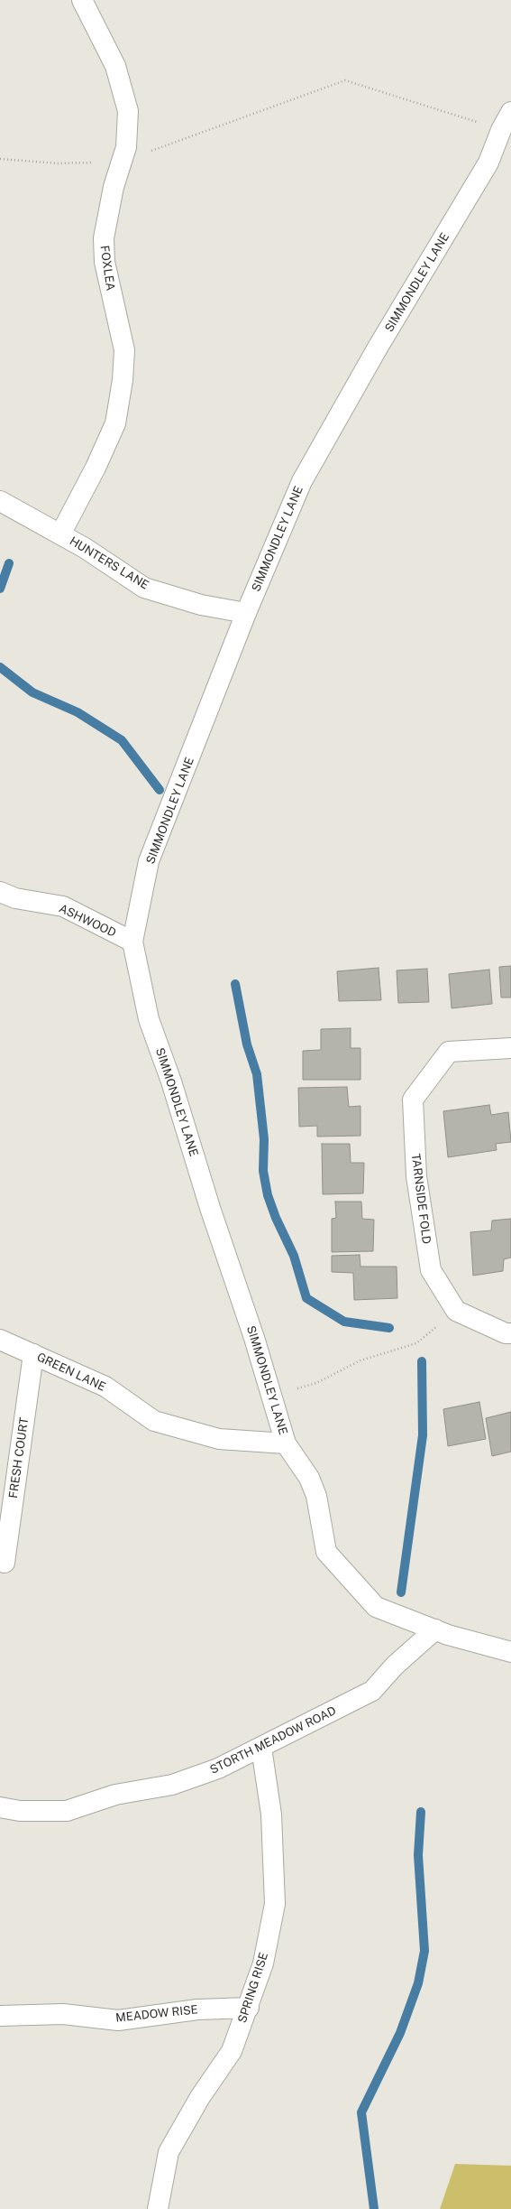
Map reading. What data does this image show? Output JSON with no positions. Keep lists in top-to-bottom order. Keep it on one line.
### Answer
{"streets":{"street":["FOXLEA","SIMMONDLEY LANE","HUNTERS LANE","ASHWOOD","TARNSIDE FOLD","GREEN LANE","FRESH COURT","STORTH MEADOW ROAD","SPRING RISE","MEADOW RISE"]},"crossings":[["FOXLEA","HUNTERS LANE"],["SIMMONDLEY LANE","HUNTERS LANE"],["SIMMONDLEY LANE","ASHWOOD"],["SIMMONDLEY LANE","GREEN LANE"],["SIMMONDLEY LANE","STORTH MEADOW ROAD"],["GREEN LANE","FRESH COURT"],["STORTH MEADOW ROAD","SPRING RISE"],["SPRING RISE","MEADOW RISE"]]}
